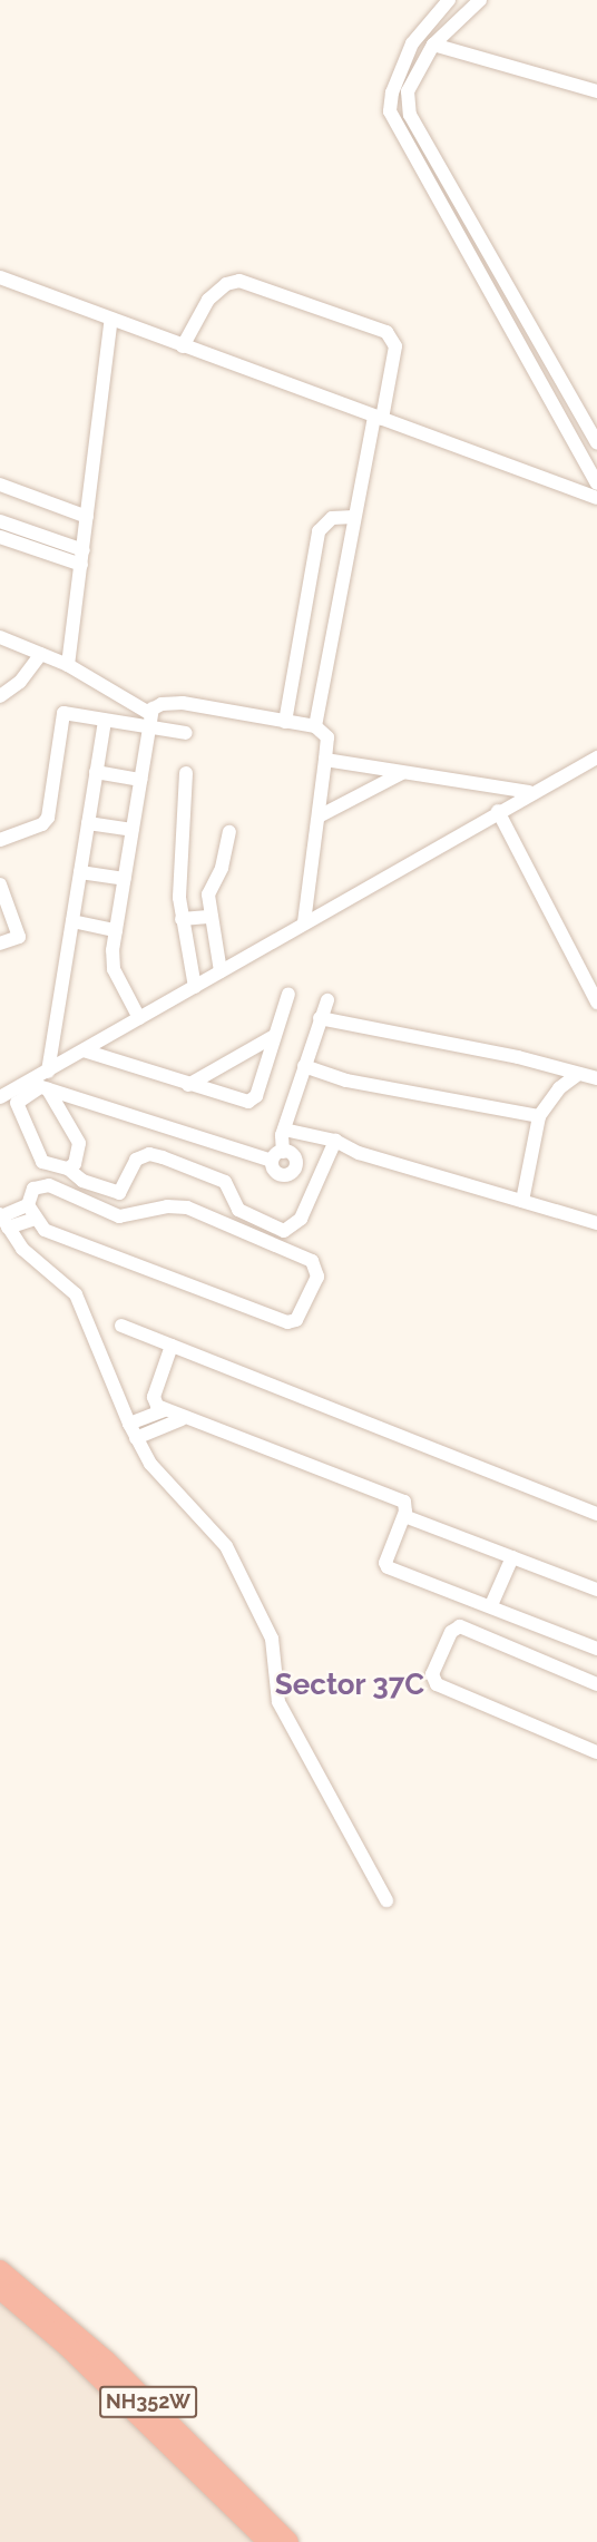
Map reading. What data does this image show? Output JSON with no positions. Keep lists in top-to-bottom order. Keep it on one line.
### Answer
{"streets":{"highway":["NH352W"]},"districts":["Sector 37C"]}
